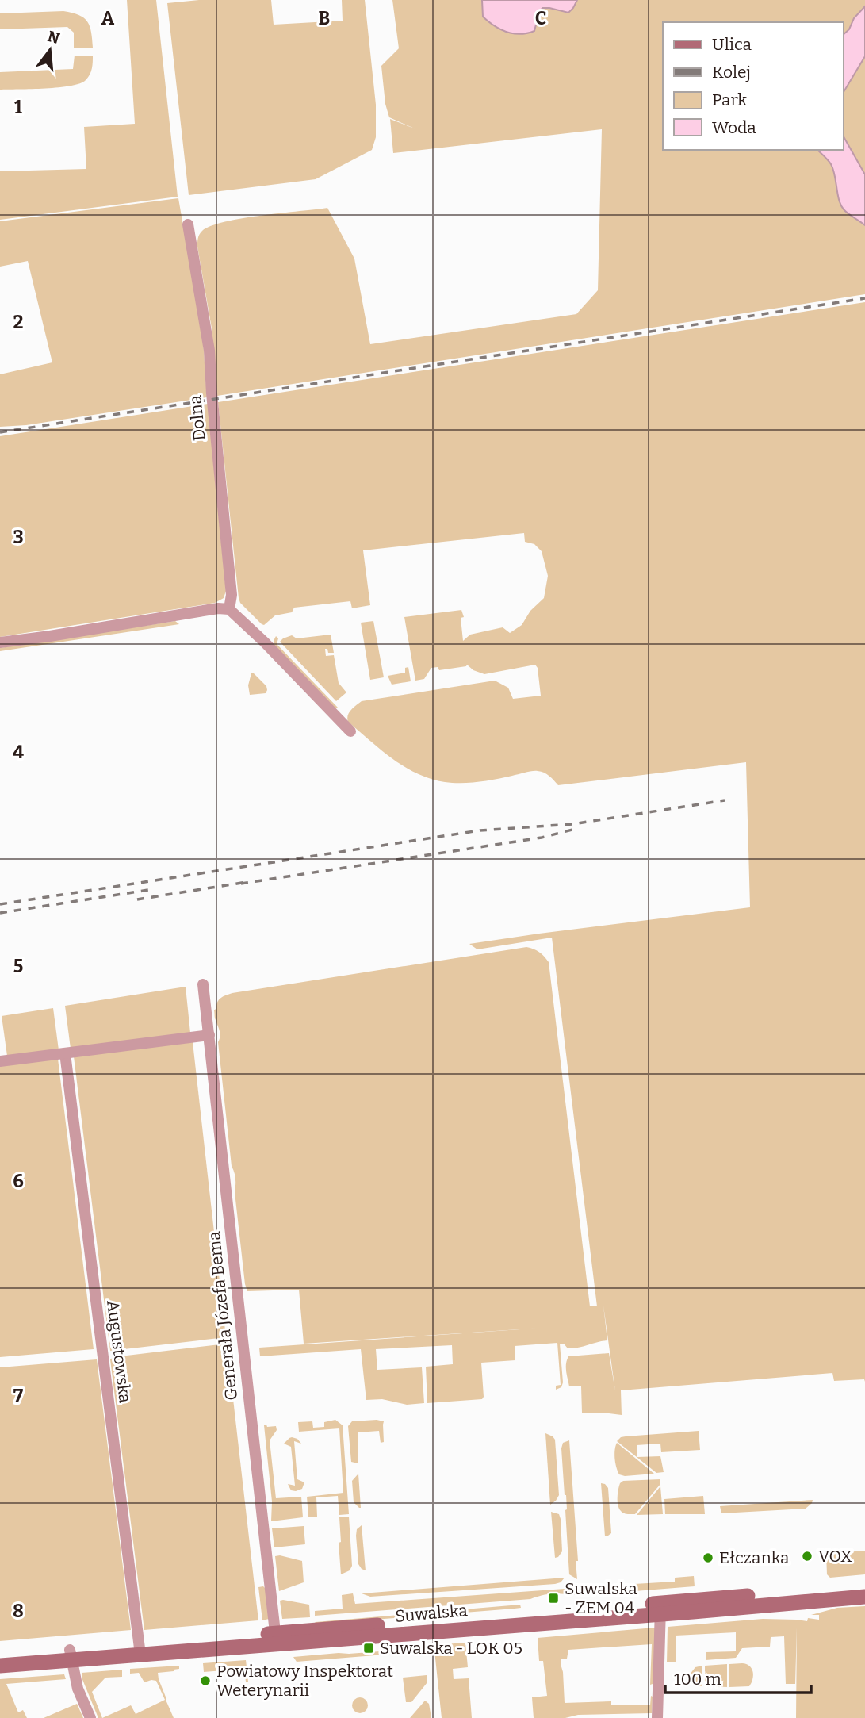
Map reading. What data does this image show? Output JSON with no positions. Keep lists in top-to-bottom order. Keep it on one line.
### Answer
{"streets":{"street":["Dolna","Generała Józefa Bema","Augustowska","Suwalska"]},"crossings":[["Generała Józefa Bema","Suwalska"],["Augustowska","Suwalska"]],"places":{"other":["VOX","Ełczanka","Powiatowy Inspektorat Weterynarii"],"transit":["Suwalska - ZEM 04","Suwalska - LOK 05"]},"legend":["Ulica","Kolej","Park","Woda"],"scale_bar":"100 m","north":"top","grid":{"columns":["A","B","C"],"rows":["1","2","3","4","5","6","7","8"]}}
